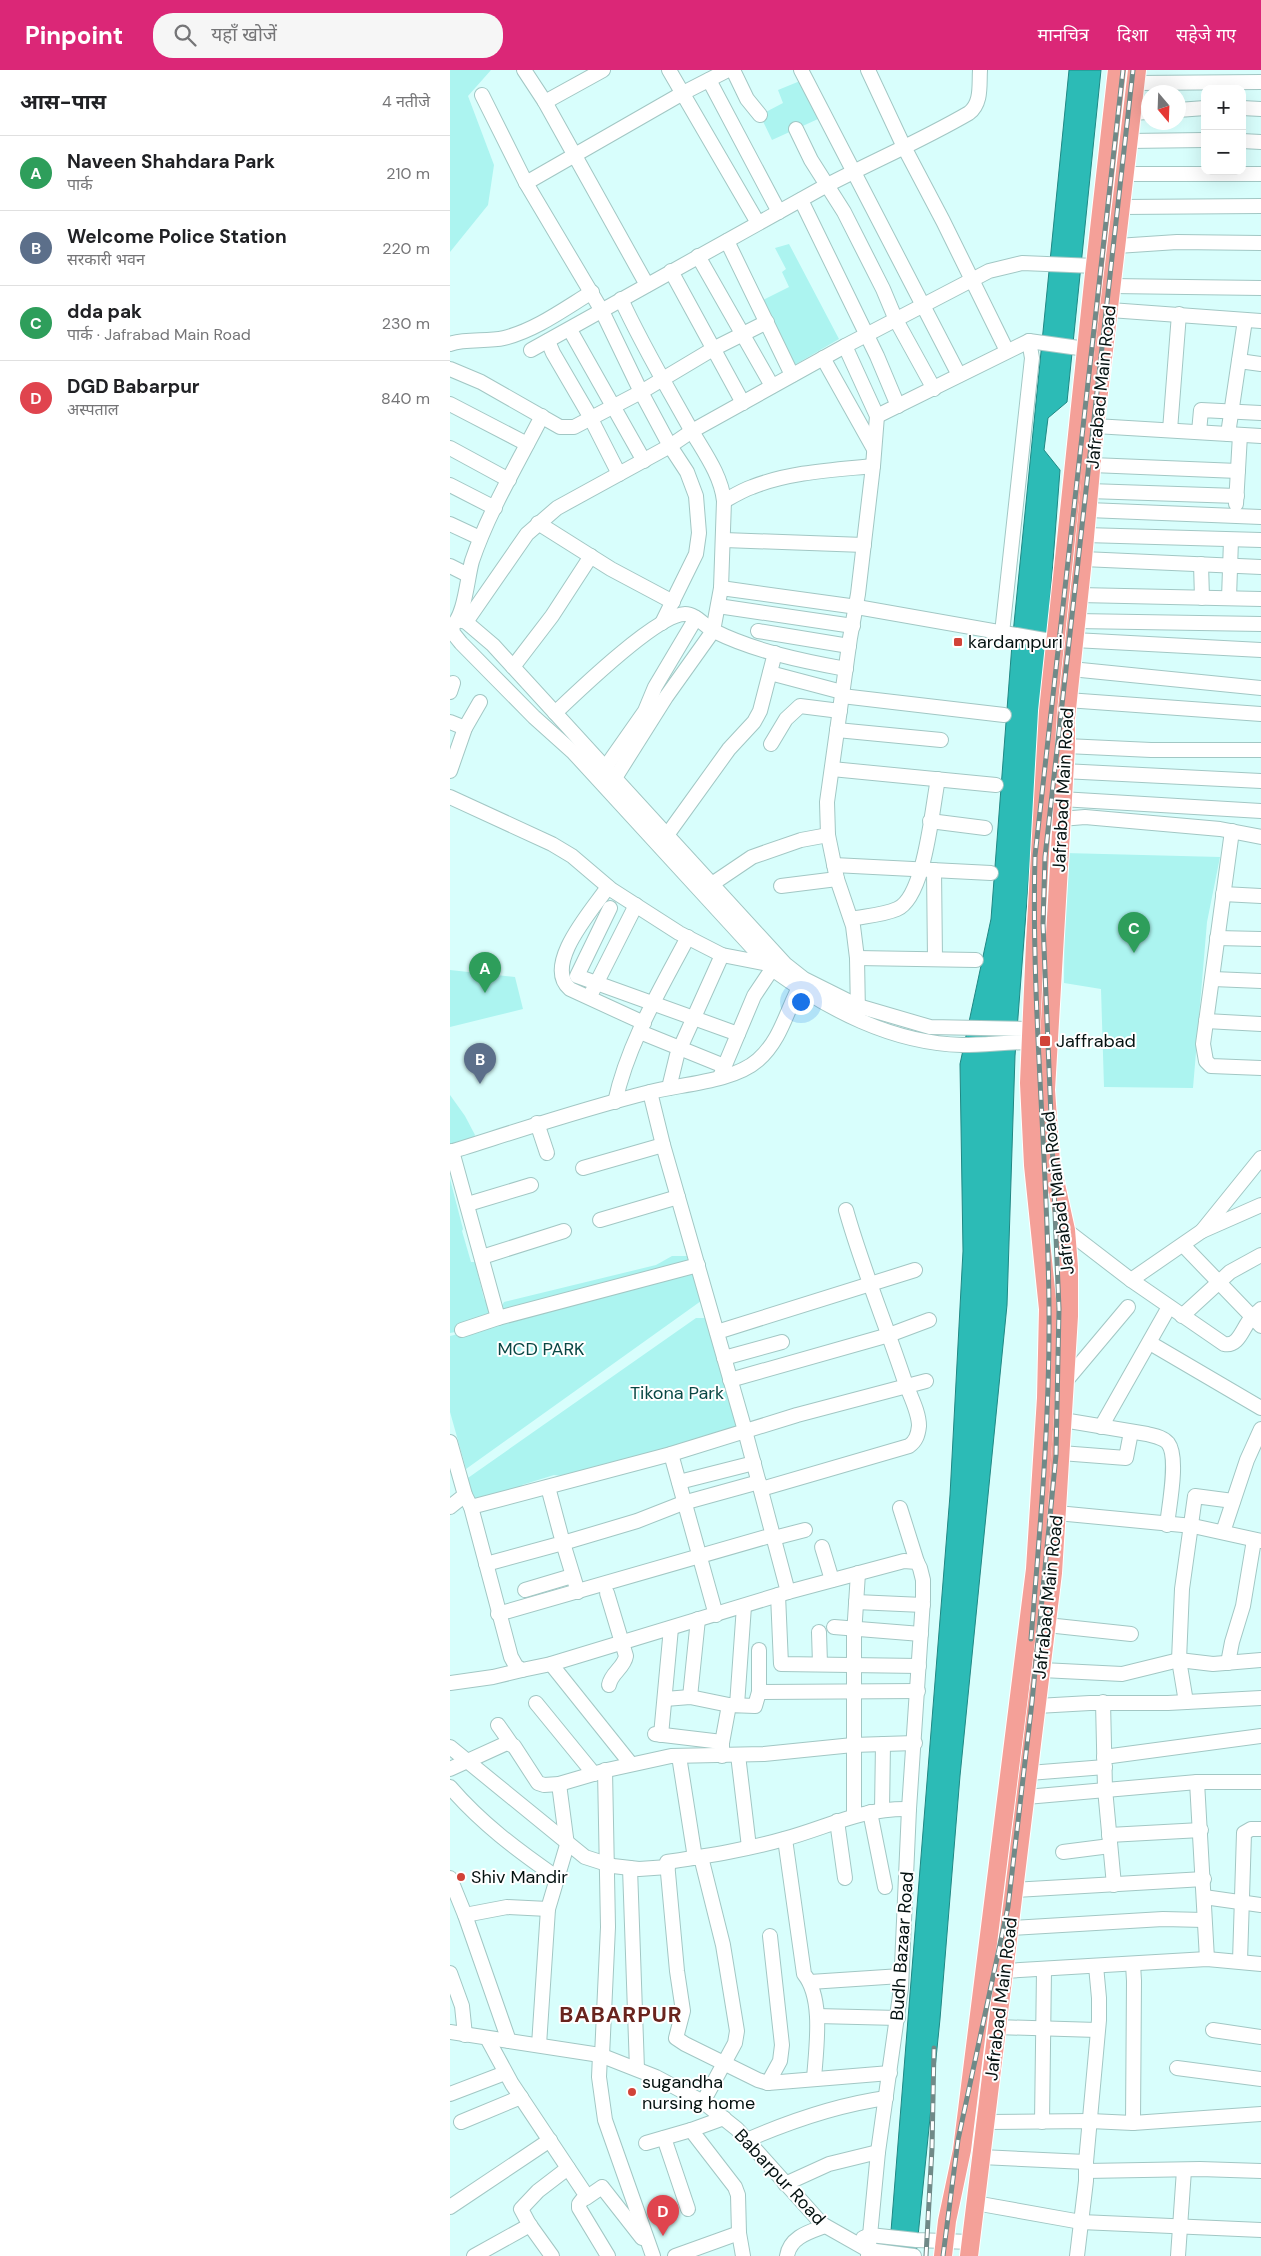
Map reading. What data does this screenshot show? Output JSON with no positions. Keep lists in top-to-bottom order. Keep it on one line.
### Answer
{"streets":{"main road":["Jafrabad Main Road"],"street":["Budh Bazaar Road","Babarpur Road"]},"crossings":[["Budh Bazaar Road","Babarpur Road"]],"districts":["BABARPUR"],"parks":["MCD PARK","Tikona Park"],"places":{"transit":["kardampuri","Jaffrabad"],"other":["Shiv Mandir","sugandha nursing home"]},"north":"bottom","page":{"header":"Pinpoint","search":"यहाँ खोजें","nav":["मानचित्र","दिशा","सहेजे गए"],"heading":["आस-पास","4 नतीजे"],"map_buttons":["+","−"],"list":[{"mark":"A","name":"Naveen Shahdara Park","note":"पार्क","value":"210 m"},{"mark":"B","name":"Welcome Police Station","note":"सरकारी भवन","value":"220 m"},{"mark":"C","name":"dda pak","note":"पार्क · Jafrabad Main Road","value":"230 m"},{"mark":"D","name":"DGD Babarpur","note":"अस्पताल","value":"840 m"}],"pins":["C","A","B","D"]}}
